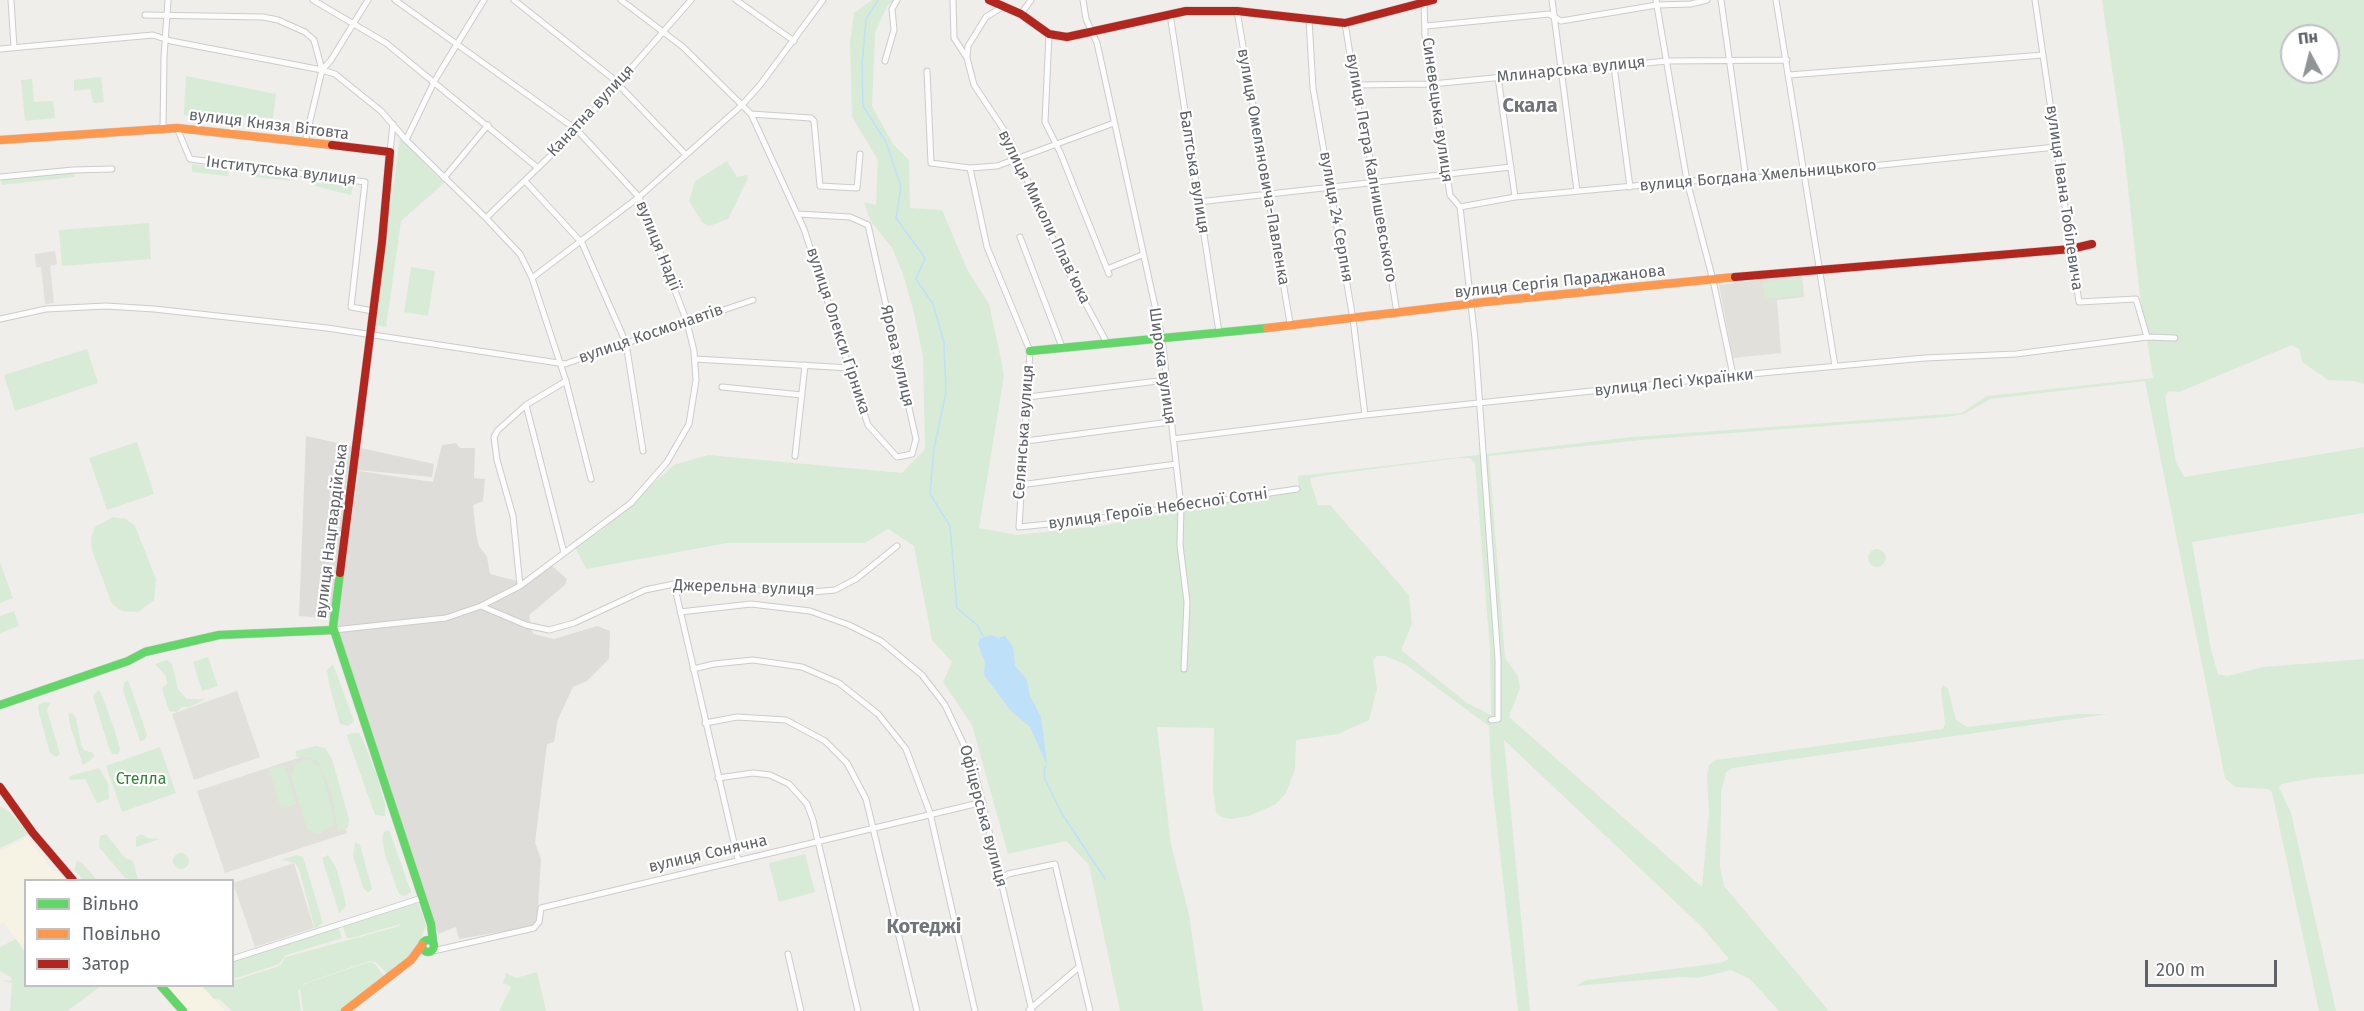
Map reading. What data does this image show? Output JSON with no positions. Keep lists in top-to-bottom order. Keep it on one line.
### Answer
{"streets":{"street":["Млинарська вулиця","Синевецька вулиця","Канатна вулиця","вулиця Князя Вітовта","вулиця Омеляновича-Павленка","вулиця Петра Калнишевського","Інститутська вулиця","Балтська вулиця","вулиця Богдана Хмельницького","вулиця Івана Тобілевича","вулиця Миколи Плавʼюка","вулиця 24 Серпня","вулиця Надії","вулиця Сергія Параджанова","вулиця Олекси Гірника","вулиця Космонавтів","Ярова вулиця","Широка вулиця","вулиця Лесі Українки","Селянська вулиця","вулиця Героїв Небесної Сотні","вулиця Нацгвардійська","Джерельна вулиця","Офіцерська вулиця","вулиця Сонячна"]},"crossings":[["Млинарська вулиця","Синевецька вулиця"],["Млинарська вулиця","вулиця Петра Калнишевського"],["Синевецька вулиця","вулиця Богдана Хмельницького"],["Синевецька вулиця","вулиця Сергія Параджанова"],["Синевецька вулиця","вулиця Лесі Українки"],["Канатна вулиця","вулиця Надії"],["Канатна вулиця","вулиця Олекси Гірника"],["вулиця Князя Вітовта","Інститутська вулиця"],["вулиця Князя Вітовта","вулиця Нацгвардійська"],["вулиця Омеляновича-Павленка","вулиця Сергія Параджанова"],["вулиця Петра Калнишевського","вулиця Сергія Параджанова"],["Інститутська вулиця","вулиця Нацгвардійська"],["Балтська вулиця","вулиця Сергія Параджанова"],["вулиця Богдана Хмельницького","вулиця Івана Тобілевича"],["вулиця Івана Тобілевича","вулиця Сергія Параджанова"],["вулиця Івана Тобілевича","вулиця Лесі Українки"],["вулиця Миколи Плавʼюка","вулиця Сергія Параджанова"],["вулиця 24 Серпня","вулиця Сергія Параджанова"],["вулиця 24 Серпня","вулиця Лесі Українки"],["вулиця Надії","вулиця Космонавтів"],["вулиця Надії","вулиця Нацгвардійська"],["вулиця Надії","Джерельна вулиця"],["вулиця Сергія Параджанова","Широка вулиця"],["вулиця Сергія Параджанова","Селянська вулиця"],["вулиця Олекси Гірника","Ярова вулиця"],["вулиця Космонавтів","вулиця Нацгвардійська"],["Широка вулиця","вулиця Лесі Українки"],["Широка вулиця","вулиця Героїв Небесної Сотні"],["Селянська вулиця","вулиця Героїв Небесної Сотні"],["вулиця Нацгвардійська","вулиця Сонячна"],["Офіцерська вулиця","вулиця Сонячна"]],"districts":["Скала","Котеджі"],"parks":["Стелла"],"legend":["Вільно","Повільно","Затор"],"scale_bar":"200 m","north":"top"}
